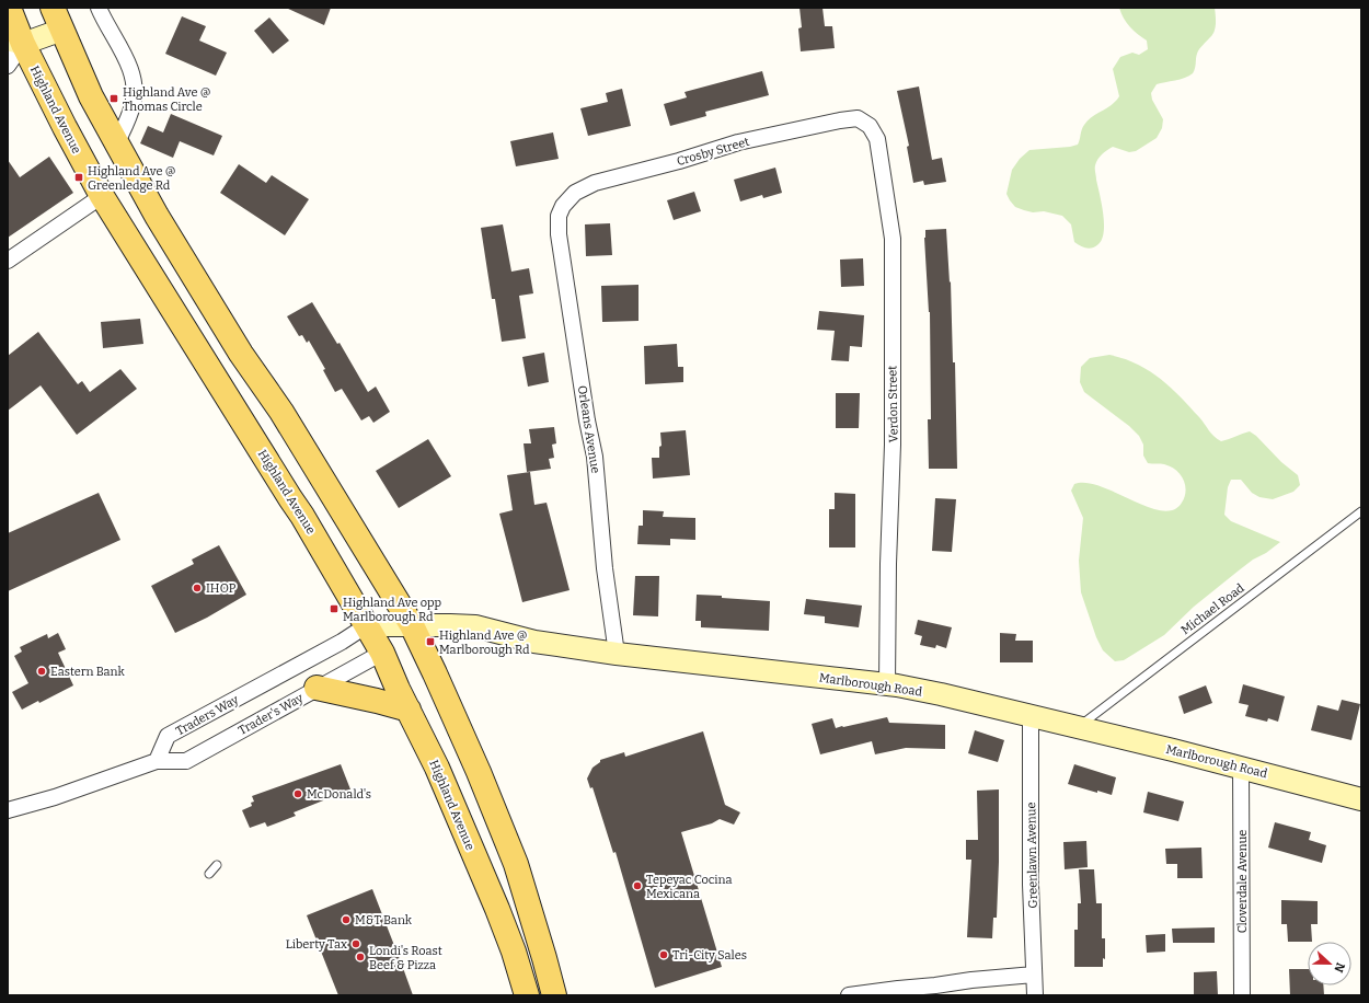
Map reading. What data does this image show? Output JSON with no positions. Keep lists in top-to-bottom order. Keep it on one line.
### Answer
{"streets":{"main road":["Highland Avenue"],"street":["Crosby Street","Verdon Street","Orleans Avenue","Marlborough Road","Trader's Way","Traders Way","Greenlawn Avenue","Cloverdale Avenue"],"lane":["Michael Road"]},"crossings":[["Highland Avenue","Trader's Way"],["Highland Avenue","Traders Way"],["Crosby Street","Verdon Street"],["Crosby Street","Orleans Avenue"],["Verdon Street","Marlborough Road"],["Orleans Avenue","Marlborough Road"],["Michael Road","Marlborough Road"],["Marlborough Road","Greenlawn Avenue"],["Marlborough Road","Cloverdale Avenue"],["Trader's Way","Traders Way"]],"places":{"transit":["Highland Ave @ Thomas Circle","Highland Ave @ Greenledge Rd","Highland Ave opp Marlborough Rd","Highland Ave @ Marlborough Rd"],"other":["IHOP","Eastern Bank","McDonald's","Tepeyac Cocina Mexicana","M&T Bank","Liberty Tax","Tri-City Sales","Londi's Roast Beef & Pizza"]},"north":"right"}
